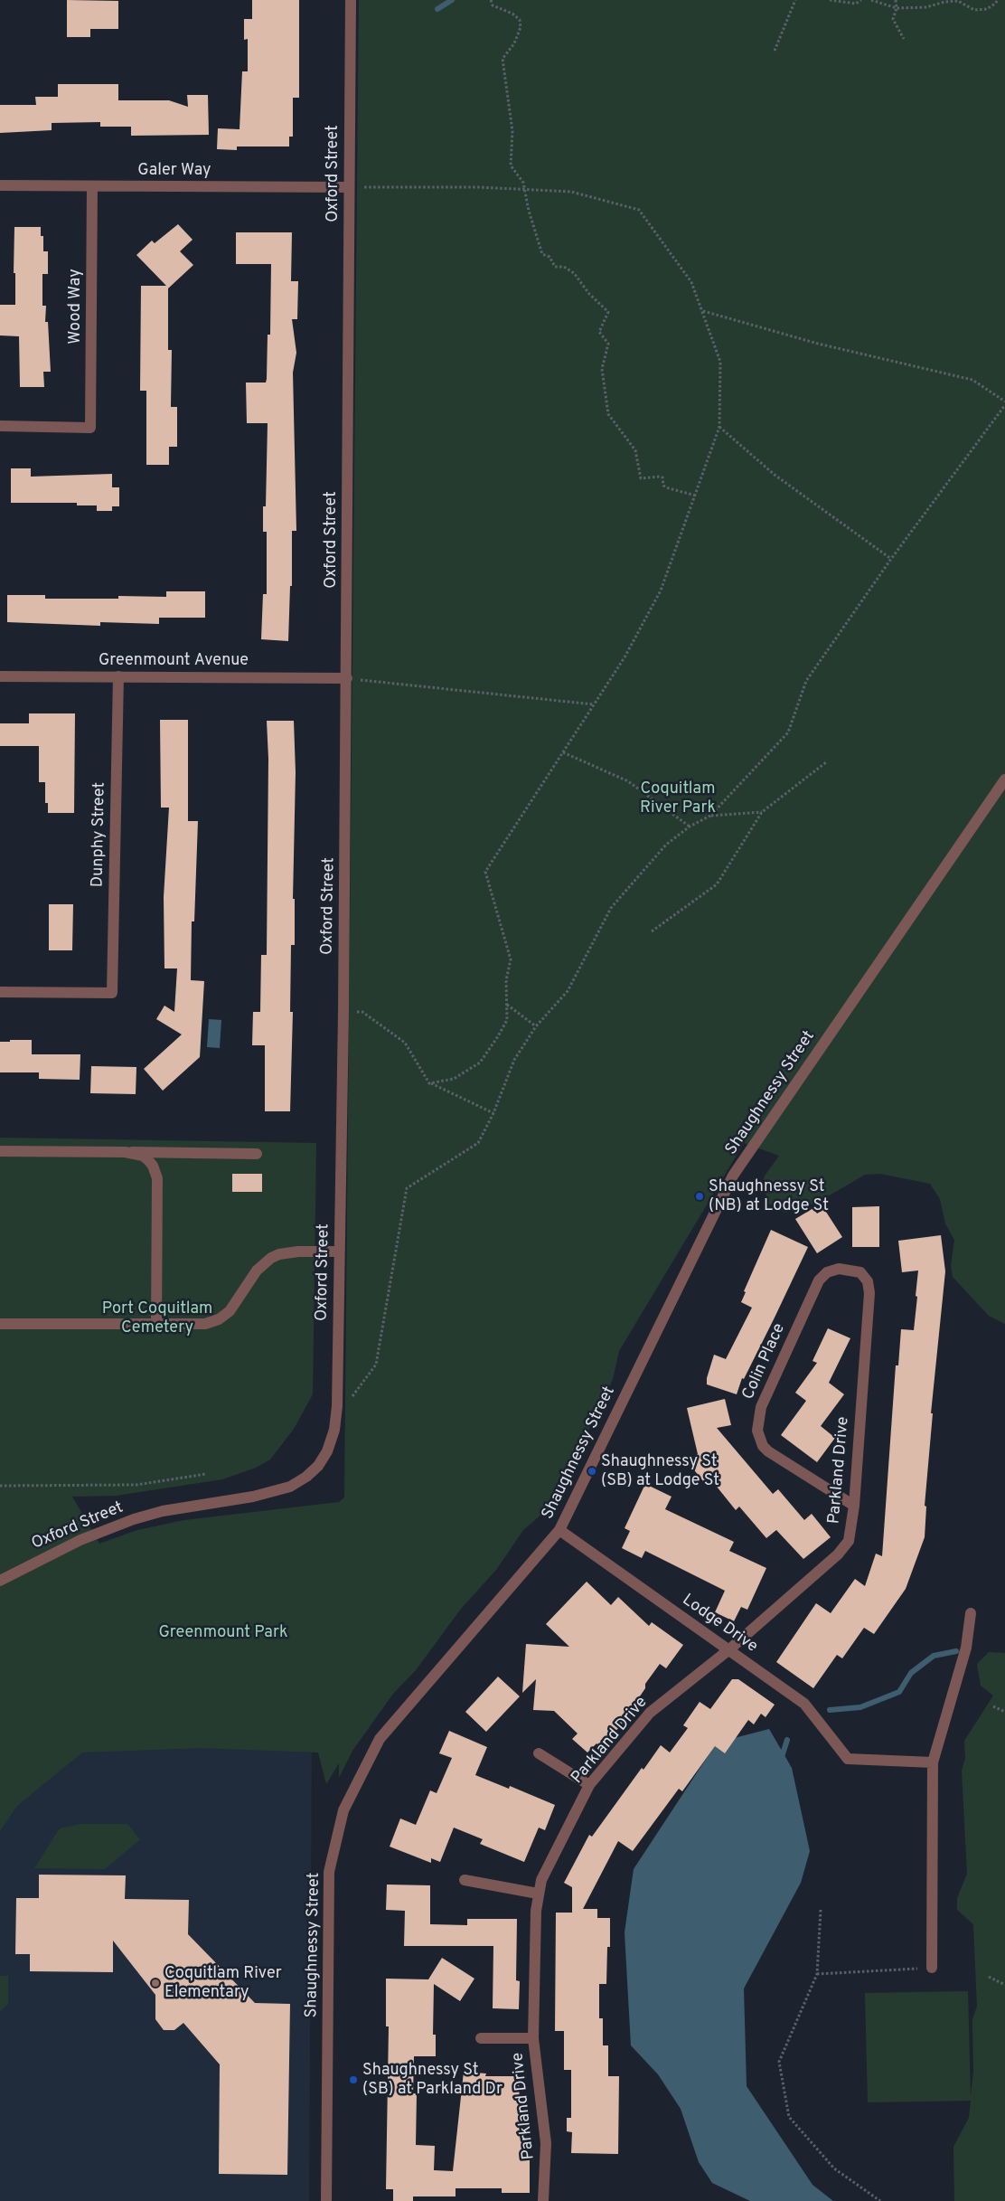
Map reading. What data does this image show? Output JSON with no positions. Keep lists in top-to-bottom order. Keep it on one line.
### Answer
{"streets":{"street":["Galer Way","Oxford Street","Wood Way","Greenmount Avenue","Dunphy Street","Shaughnessy Street","Colin Place","Parkland Drive","Lodge Drive"]},"crossings":[["Galer Way","Oxford Street"],["Galer Way","Wood Way"],["Oxford Street","Greenmount Avenue"],["Greenmount Avenue","Dunphy Street"],["Shaughnessy Street","Lodge Drive"],["Colin Place","Parkland Drive"],["Parkland Drive","Lodge Drive"]],"parks":["Coquitlam River Park","Port Coquitlam Cemetery","Greenmount Park"],"places":["Shaughnessy St (NB) at Lodge St","Shaughnessy St (SB) at Lodge St","Coquitlam River Elementary","Shaughnessy St (SB) at Parkland Dr"]}
